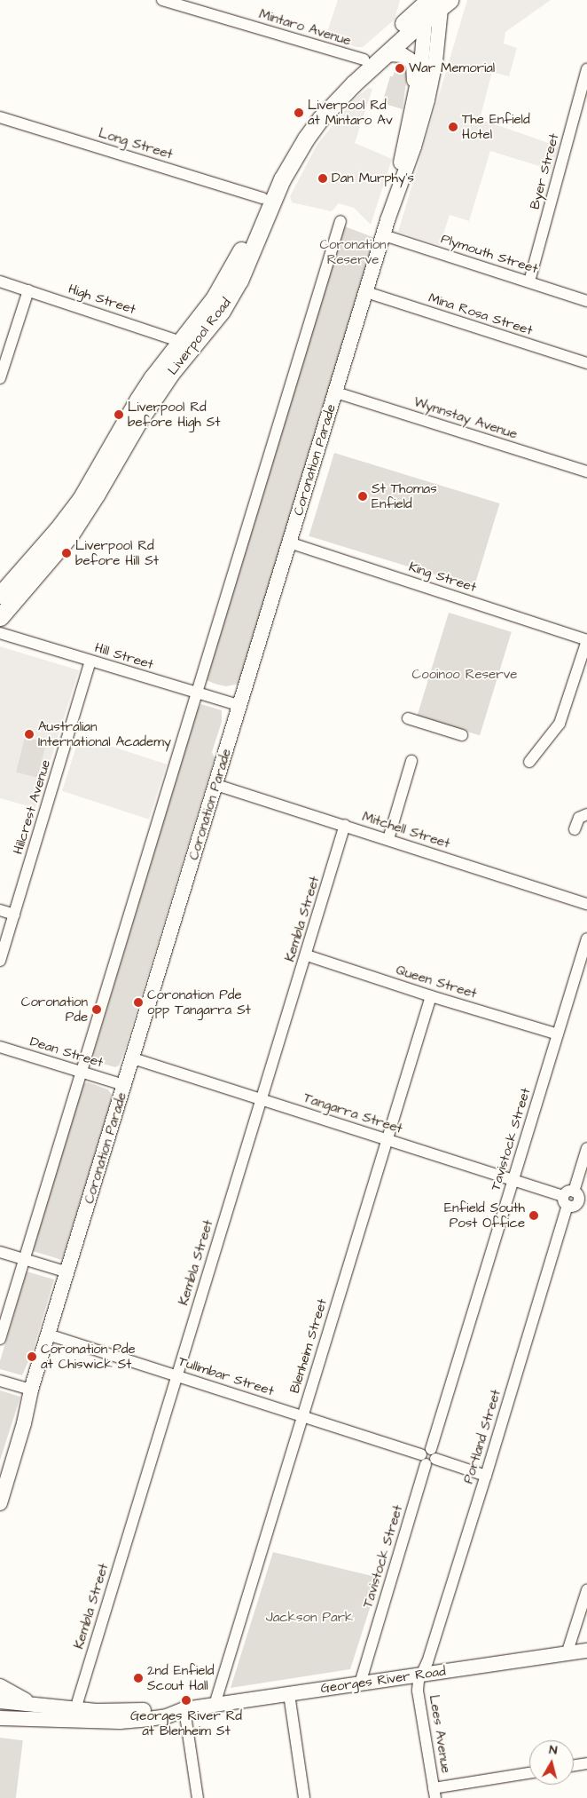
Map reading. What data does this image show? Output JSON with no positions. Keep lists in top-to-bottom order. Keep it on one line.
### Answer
{"streets":{"highway":["Liverpool Road"],"main road":["Coronation Parade","Georges River Road"],"street":["Mintaro Avenue","Long Street","Byer Street","Plymouth Street","High Street","Mina Rosa Street","Wynnstay Avenue","King Street","Hill Street","Hillcrest Avenue","Mitchell Street","Kembla Street","Queen Street","Dean Street","Tangarra Street","Tavistock Street","Blenheim Street","Tullimbar Street","Portland Street","Lees Avenue"]},"crossings":[["Mintaro Avenue","Liverpool Road"],["Long Street","Liverpool Road"],["Byer Street","Plymouth Street"],["Plymouth Street","Coronation Parade"],["High Street","Liverpool Road"],["Mina Rosa Street","Coronation Parade"],["Liverpool Road","Coronation Parade"],["Wynnstay Avenue","Coronation Parade"],["Coronation Parade","King Street"],["Coronation Parade","Hill Street"],["Coronation Parade","Mitchell Street"],["Coronation Parade","Dean Street"],["Coronation Parade","Tangarra Street"],["Coronation Parade","Tullimbar Street"],["Hill Street","Hillcrest Avenue"],["Mitchell Street","Kembla Street"],["Kembla Street","Queen Street"],["Kembla Street","Tangarra Street"],["Kembla Street","Tullimbar Street"],["Kembla Street","Georges River Road"],["Queen Street","Tavistock Street"],["Queen Street","Blenheim Street"],["Tangarra Street","Tavistock Street"],["Tangarra Street","Blenheim Street"],["Tangarra Street","Portland Street"],["Tavistock Street","Tullimbar Street"],["Tavistock Street","Georges River Road"],["Blenheim Street","Tullimbar Street"],["Blenheim Street","Georges River Road"],["Tullimbar Street","Portland Street"],["Portland Street","Georges River Road"],["Portland Street","Lees Avenue"],["Georges River Road","Lees Avenue"]],"parks":["Coronation Reserve","Cooinoo Reserve","Jackson Park"],"places":["War Memorial","Liverpool Rd at Mintaro Av","The Enfield Hotel","Dan Murphy's","Liverpool Rd before High St","St Thomas Enfield","Liverpool Rd before Hill St","Australian International Academy","Coronation Pde opp Tangarra St","Coronation Pde","Enfield South Post Office","Coronation Pde at Chiswick St","2nd Enfield Scout Hall","Georges River Rd at Blenheim St"],"north":"top"}
